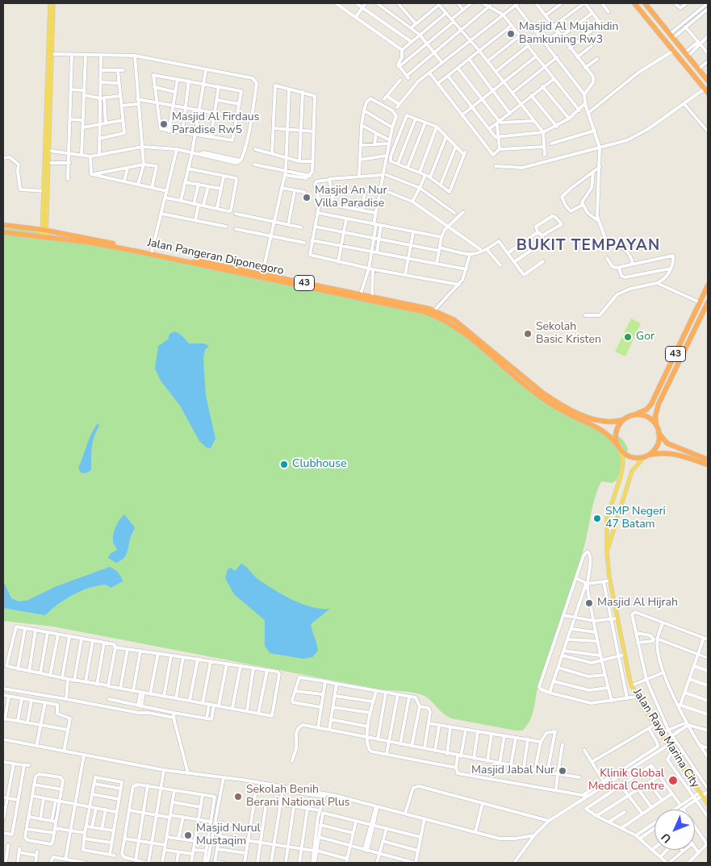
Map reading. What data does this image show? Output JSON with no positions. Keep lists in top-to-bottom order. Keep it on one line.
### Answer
{"streets":{"highway":["Jalan Pangeran Diponegoro","43"],"main road":["Jalan Raya Marina City"]},"crossings":[["Jalan Pangeran Diponegoro","43"],["Jalan Pangeran Diponegoro","Jalan Raya Marina City"],["43","Jalan Raya Marina City"]],"districts":["BUKIT TEMPAYAN"],"places":["Masjid Al Mujahidin Bamkuning Rw3","Masjid Al Firdaus Paradise Rw5","Masjid An Nur Villa Paradise","Sekolah Basic Kristen","Gor","Clubhouse","SMP Negeri 47 Batam","Masjid Al Hijrah","Masjid Jabal Nur","Klinik Global Medical Centre","Sekolah Benih Berani National Plus","Masjid Nurul Mustaqim"],"north":"bottom left"}
